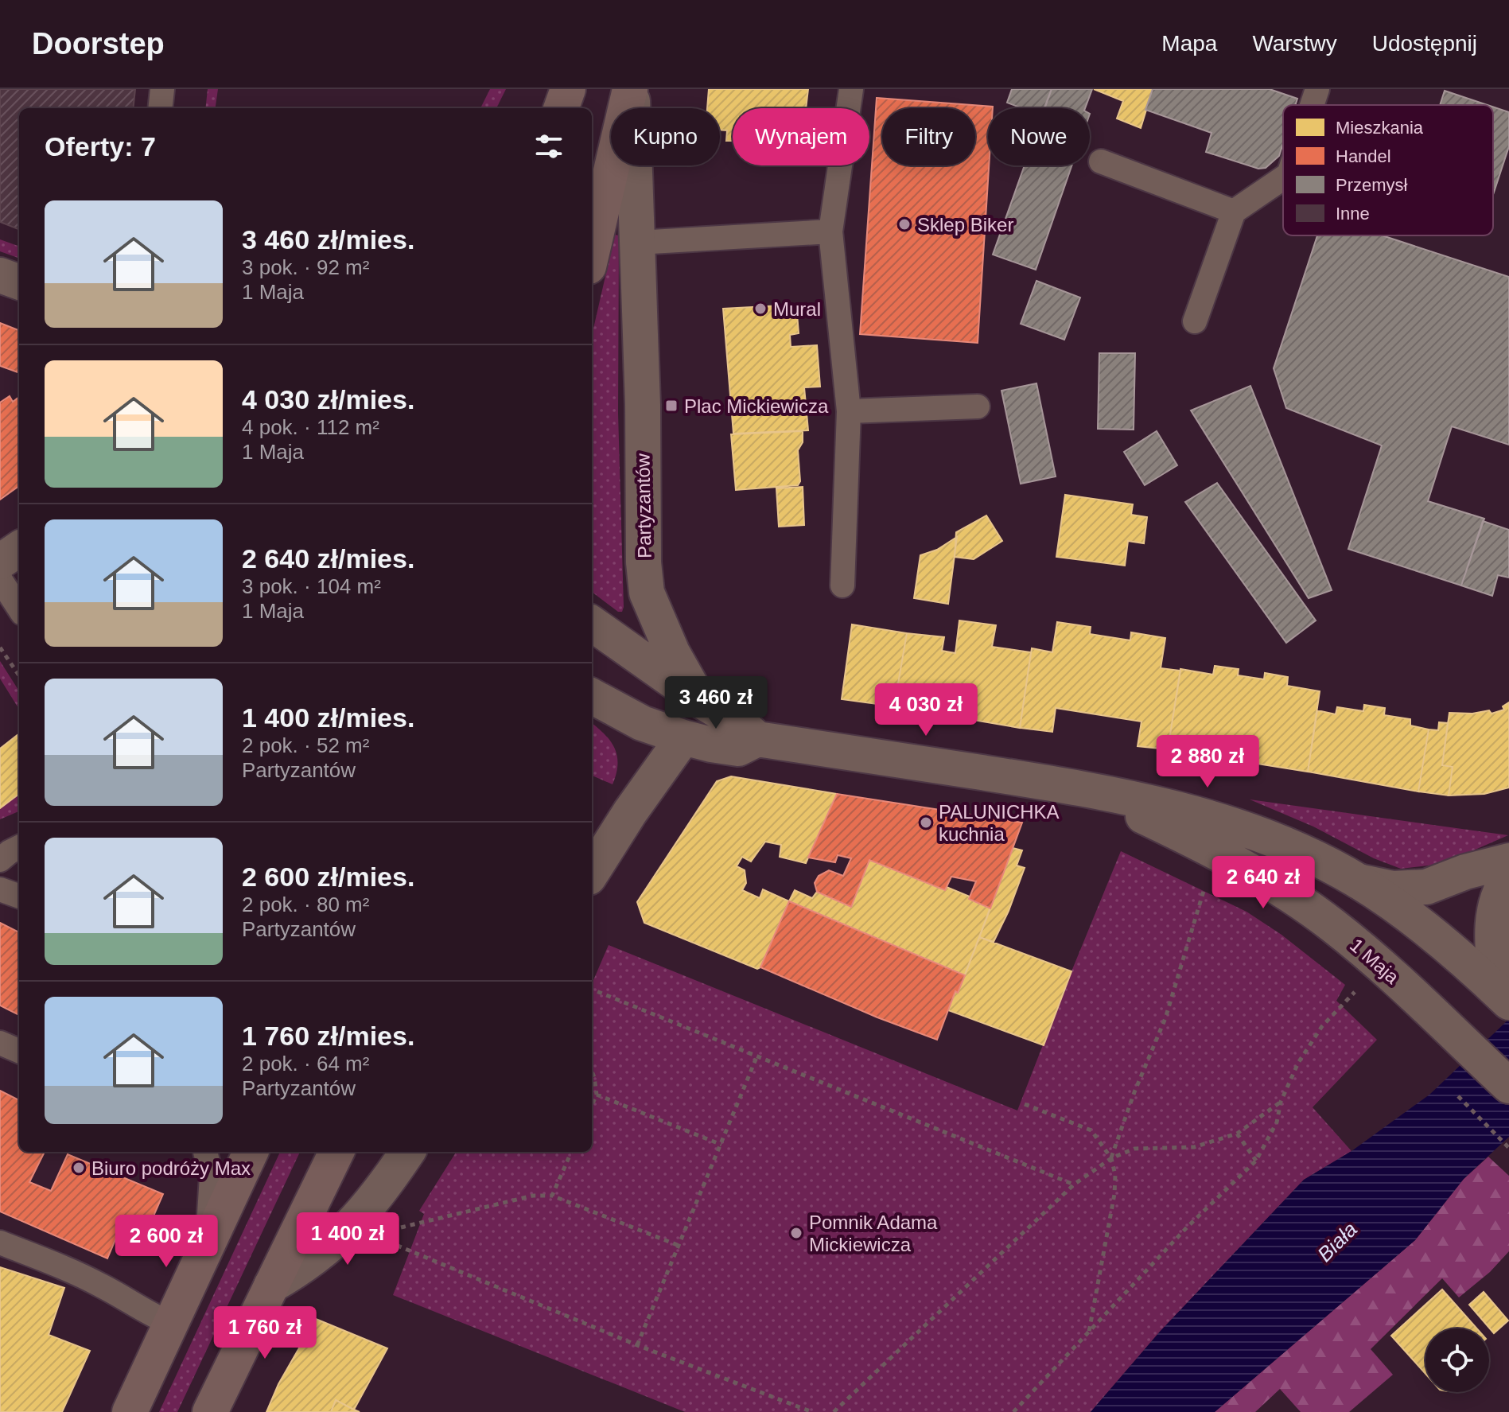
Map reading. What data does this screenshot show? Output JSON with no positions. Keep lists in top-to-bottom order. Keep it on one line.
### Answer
{"streets":{"main road":["Partyzantów"],"street":["1 Maja"]},"crossings":[["Partyzantów","1 Maja"]],"water":["Biała"],"places":{"other":["Sklep Biker","Mural","PALUNICHKA kuchnia","Biuro podróży Max","Pomnik Adama Mickiewicza"],"transit":["Plac Mickiewicza"]},"legend":["Mieszkania","Handel","Przemysł","Inne"],"page":{"header":"Doorstep","nav":["Mapa","Warstwy","Udostępnij"],"chip":["Kupno","Wynajem","Filtry","Nowe"],"heading":"Oferty: 7","list":[{"name":"3 460 zł/mies.","note":"3 pok. · 92 m² · 1 Maja"},{"name":"4 030 zł/mies.","note":"4 pok. · 112 m² · 1 Maja"},{"name":"2 640 zł/mies.","note":"3 pok. · 104 m² · 1 Maja"},{"name":"1 400 zł/mies.","note":"2 pok. · 52 m² · Partyzantów"},{"name":"2 600 zł/mies.","note":"2 pok. · 80 m² · Partyzantów"},{"name":"1 760 zł/mies.","note":"2 pok. · 64 m² · Partyzantów"}],"price":["3 460 zł","4 030 zł","2 880 zł","2 640 zł","1 400 zł","2 600 zł","1 760 zł"]}}
